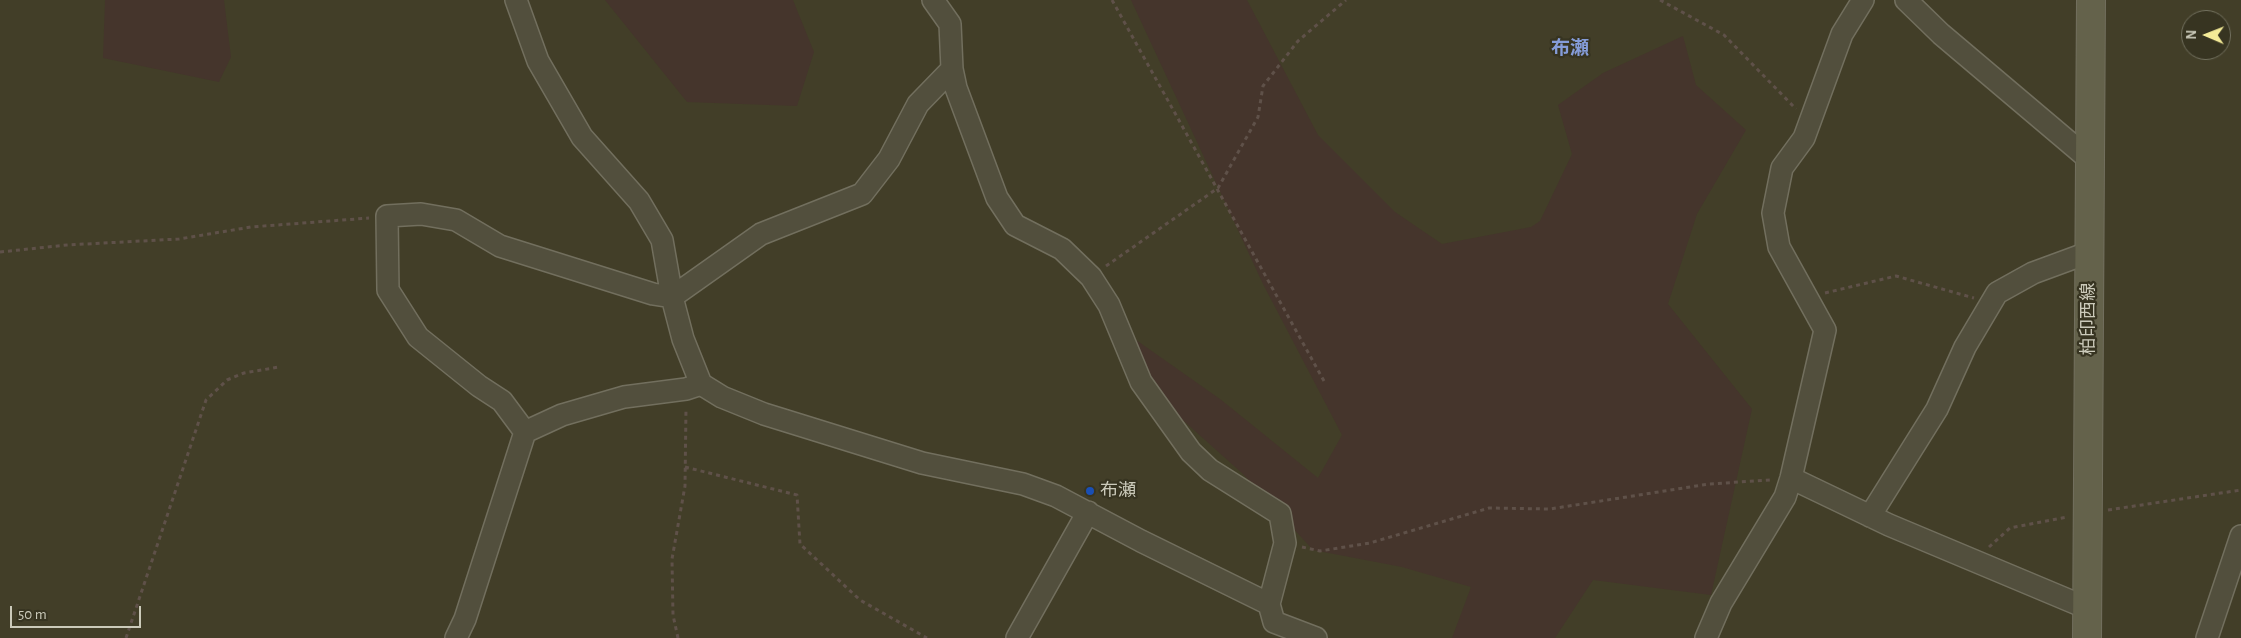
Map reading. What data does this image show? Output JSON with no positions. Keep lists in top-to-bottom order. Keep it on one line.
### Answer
{"streets":{"main road":["柏印西線"]},"districts":["布瀬"],"places":["布瀬"],"scale_bar":"50 m","north":"left"}
